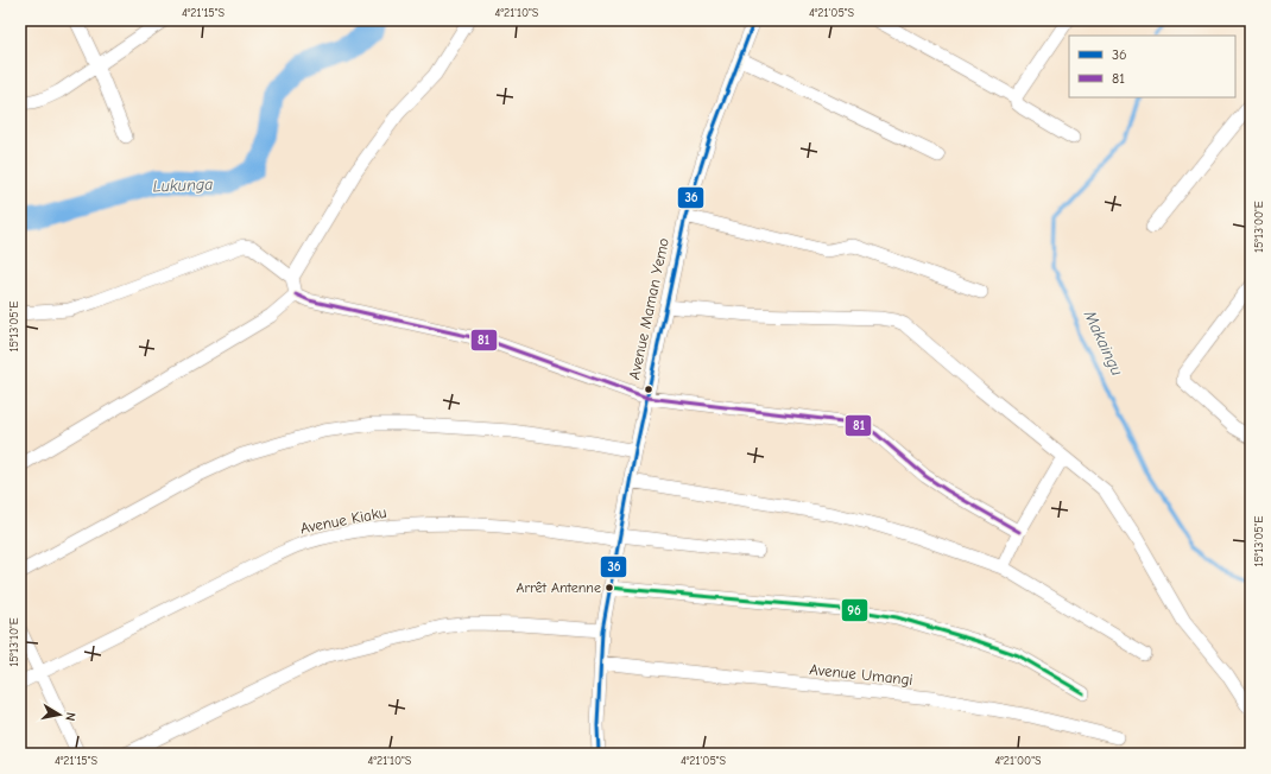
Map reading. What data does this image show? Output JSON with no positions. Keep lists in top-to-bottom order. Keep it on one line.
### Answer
{"streets":{"street":["Avenue Maman Yemo","Avenue Kiaku","Avenue Umangi"]},"crossings":[["Avenue Maman Yemo","Avenue Kiaku"],["Avenue Maman Yemo","Avenue Umangi"]],"water":["Lukunga","Makaingu"],"places":["Arrêt Antenne"],"lines":["transit line 36","transit line 81","transit line 96"],"legend":["36","81"],"north":"right","coordinates":["4°21'15\"S","4°21'10\"S","4°21'05\"S","15°13'00\"E","15°13'05\"E","15°13'10\"E","4°21'00\"S"]}
